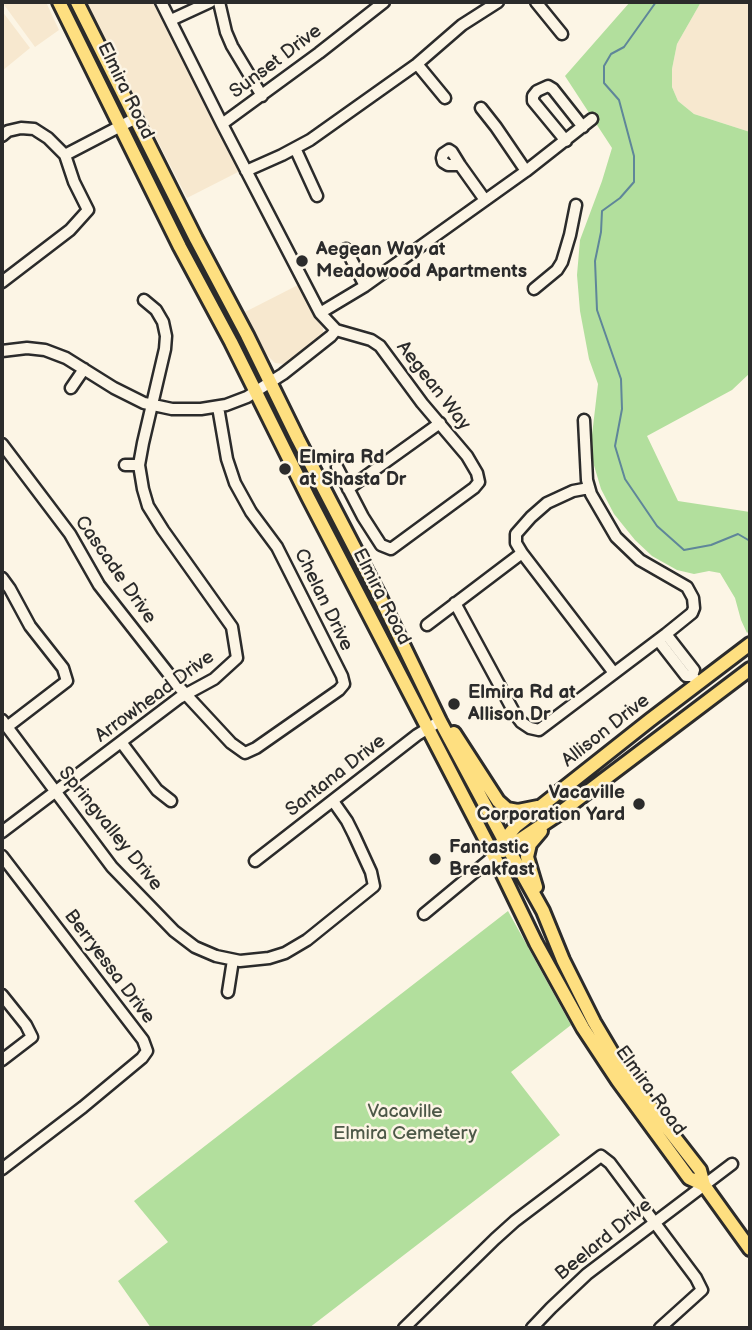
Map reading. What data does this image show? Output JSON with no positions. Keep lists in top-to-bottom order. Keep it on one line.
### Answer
{"streets":{"main road":["Elmira Road","Allison Drive"],"street":["Sunset Drive","Aegean Way","Cascade Drive","Chelan Drive","Arrowhead Drive","Santana Drive","Springvalley Drive","Berryessa Drive","Beelard Drive"]},"crossings":[["Elmira Road","Allison Drive"],["Elmira Road","Santana Drive"],["Elmira Road","Beelard Drive"],["Cascade Drive","Chelan Drive"],["Cascade Drive","Arrowhead Drive"],["Arrowhead Drive","Springvalley Drive"],["Santana Drive","Springvalley Drive"]],"parks":["Vacaville Elmira Cemetery"],"places":["Aegean Way at Meadowood Apartments","Elmira Rd at Shasta Dr","Elmira Rd at Allison Dr","Vacaville Corporation Yard","Fantastic Breakfast"]}
